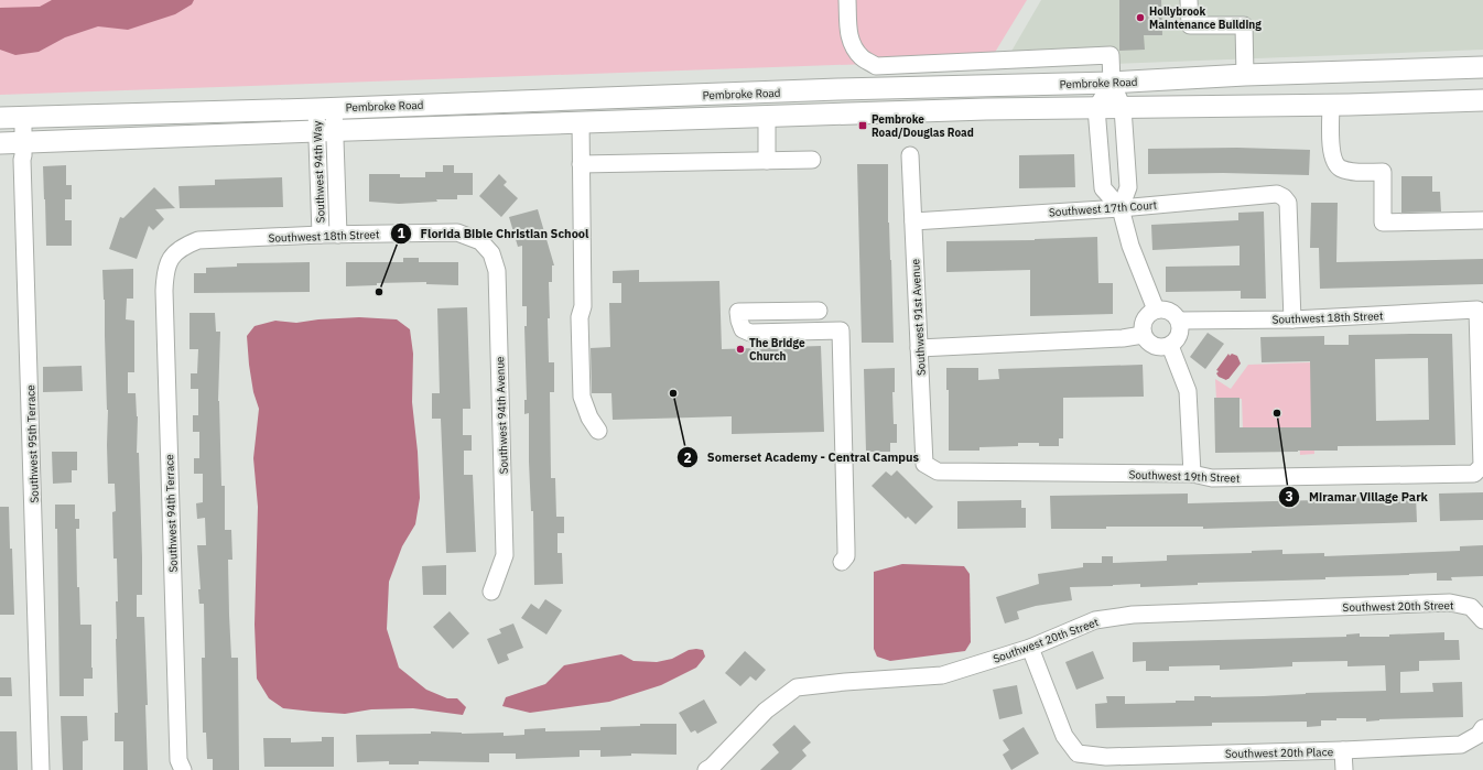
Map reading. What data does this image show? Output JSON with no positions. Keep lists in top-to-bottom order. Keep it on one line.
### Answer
{"streets":{"main road":["Pembroke Road"],"street":["Southwest 94th Way","Southwest 17th Court","Southwest 18th Street","Southwest 91st Avenue","Southwest 94th Avenue","Southwest 95th Terrace","Southwest 19th Street","Southwest 94th Terrace","Southwest 20th Street","Southwest 20th Place"]},"crossings":[["Pembroke Road","Southwest 94th Way"],["Pembroke Road","Southwest 95th Terrace"],["Southwest 94th Way","Southwest 18th Street"],["Southwest 17th Court","Southwest 18th Street"],["Southwest 17th Court","Southwest 91st Avenue"],["Southwest 18th Street","Southwest 94th Avenue"],["Southwest 18th Street","Southwest 19th Street"],["Southwest 18th Street","Southwest 94th Terrace"],["Southwest 91st Avenue","Southwest 19th Street"],["Southwest 20th Street","Southwest 20th Place"]],"places":{"other":["Hollybrook Maintenance Building","Florida Bible Christian School","The Bridge Church","Somerset Academy - Central Campus","Miramar Village Park"],"transit":["Pembroke Road/Douglas Road"]}}
